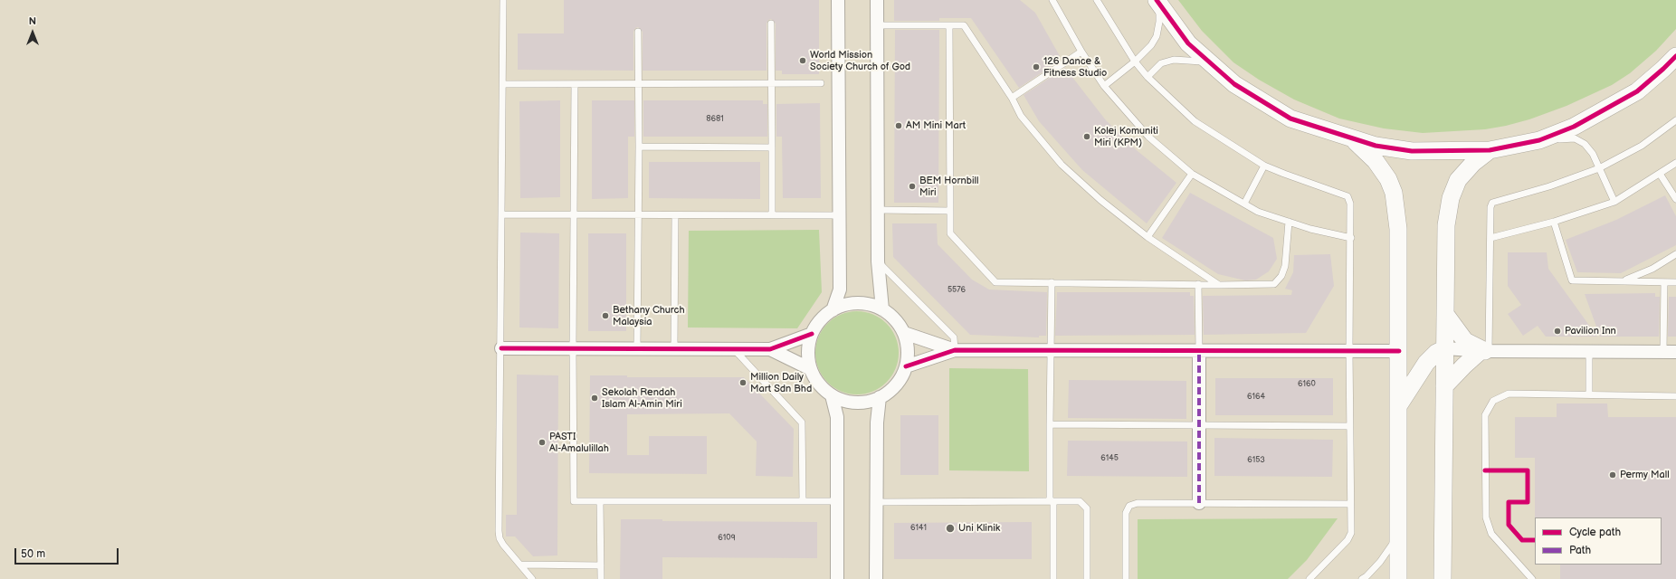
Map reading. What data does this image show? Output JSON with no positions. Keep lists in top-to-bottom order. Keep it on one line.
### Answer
{"places":["World Mission Society Church of God","126 Dance & Fitness Studio","AM Mini Mart","Kolej Komuniti Miri (KPM)","BEM Hornbill Miri","Bethany Church Malaysia","Pavilion Inn","Million Daily Mart Sdn Bhd","Sekolah Rendah Islam Al-Amin Miri","PASTI Al-Amalulillah","Permy Mall","Uni Klinik"],"house_numbers":["8681","5576","6160","6164","6145","6153","6141","6109"],"legend":["Cycle path","Path"],"scale_bar":"50 m","north":"top"}
